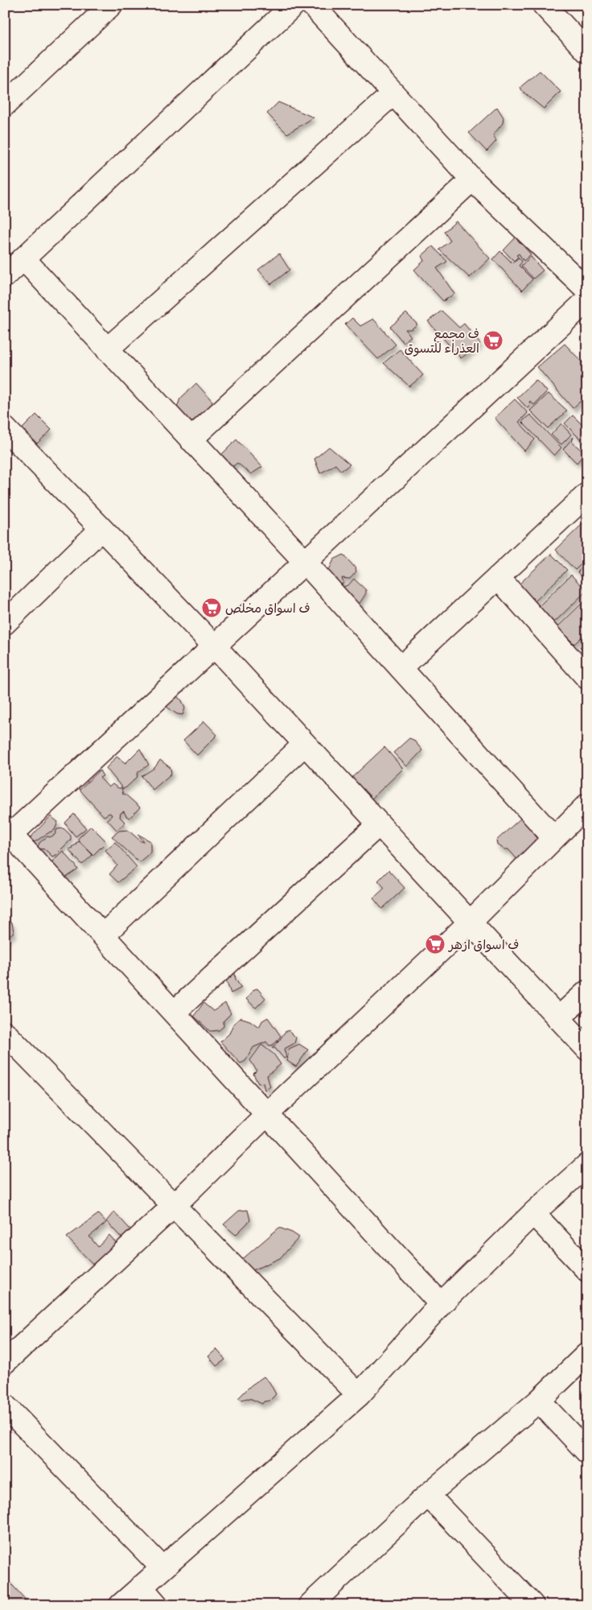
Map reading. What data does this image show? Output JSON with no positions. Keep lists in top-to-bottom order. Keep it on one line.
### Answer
{"places":{"supermarket":["ف مجمع العذراء للتسوق","ف اسواق مخلص","ف اسواق ازهر"]}}
